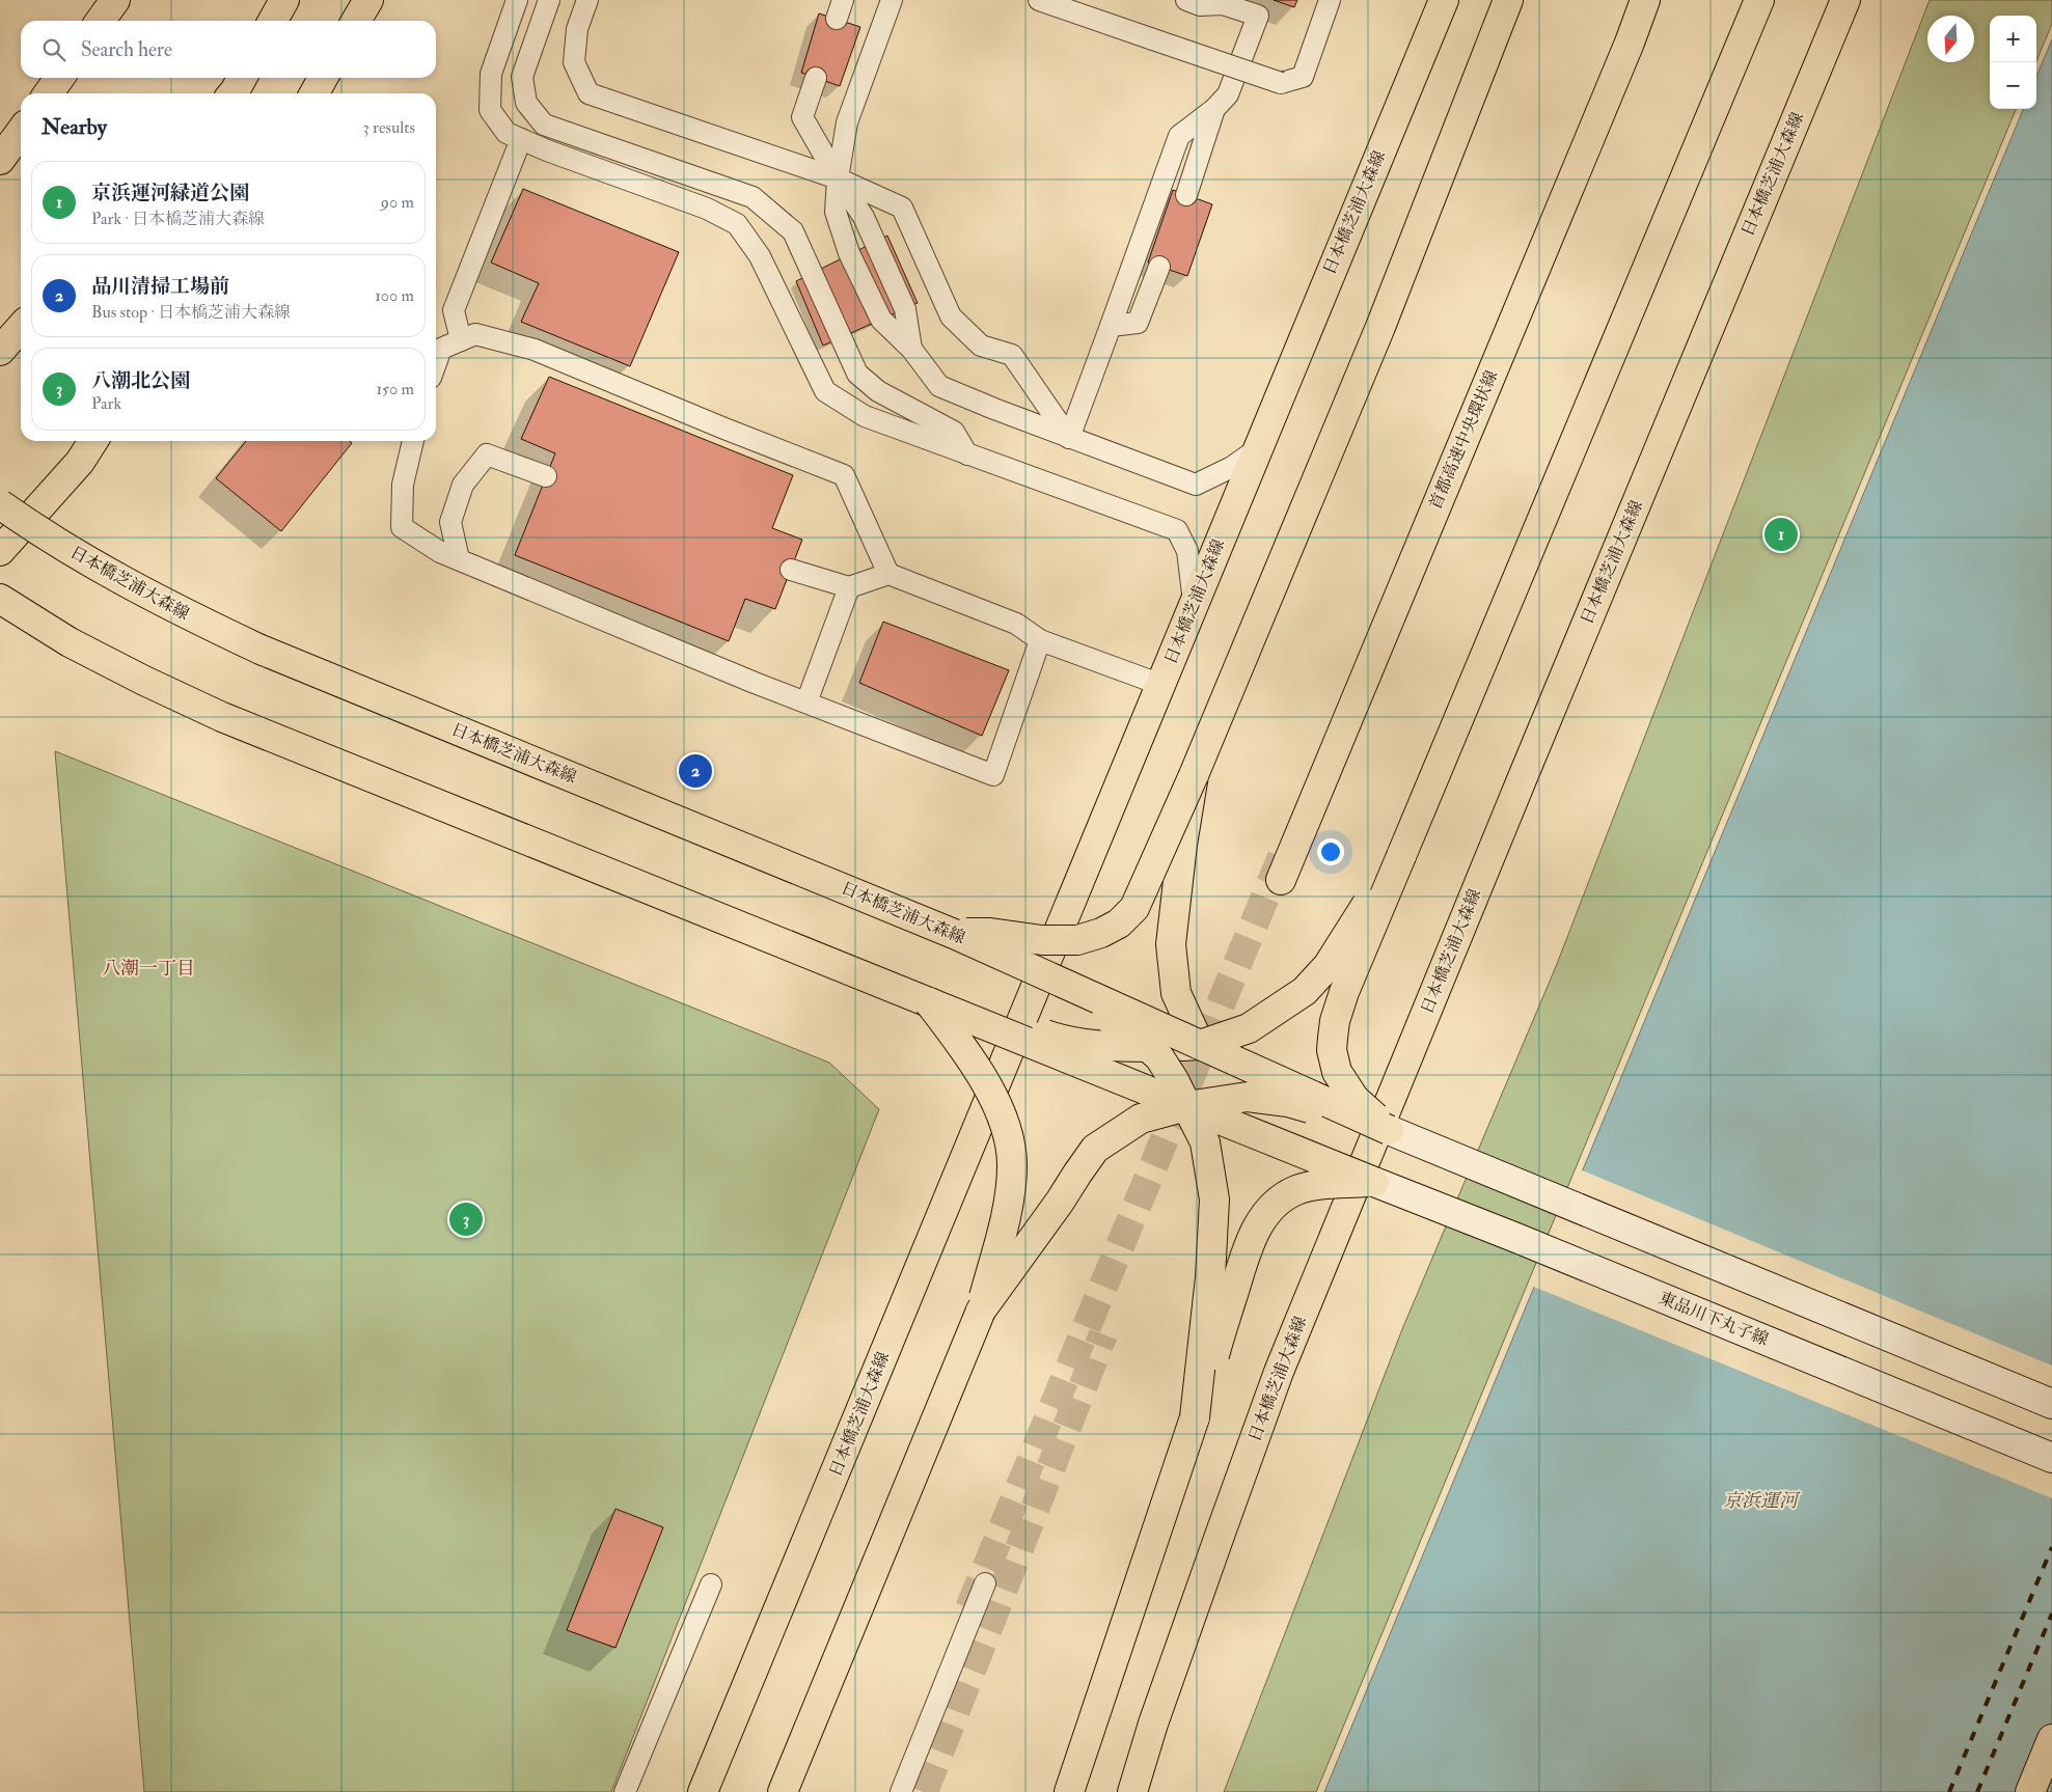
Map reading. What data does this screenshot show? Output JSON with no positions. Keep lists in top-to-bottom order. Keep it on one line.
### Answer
{"streets":{"main road":["日本橋芝浦大森線","首都高速中央環状線","東品川下丸子線"]},"districts":["八潮一丁目"],"water":["京浜運河"],"north":"bottom","page":{"map_buttons":["+","−"],"search":"Search here","heading":["Nearby","3 results"],"list":[{"mark":"1","name":"京浜運河緑道公園","note":"Park · 日本橋芝浦大森線","value":"90 m"},{"mark":"2","name":"品川清掃工場前","note":"Bus stop · 日本橋芝浦大森線","value":"100 m"},{"mark":"3","name":"八潮北公園","note":"Park","value":"150 m"}],"pins":["1","2","3"]}}
